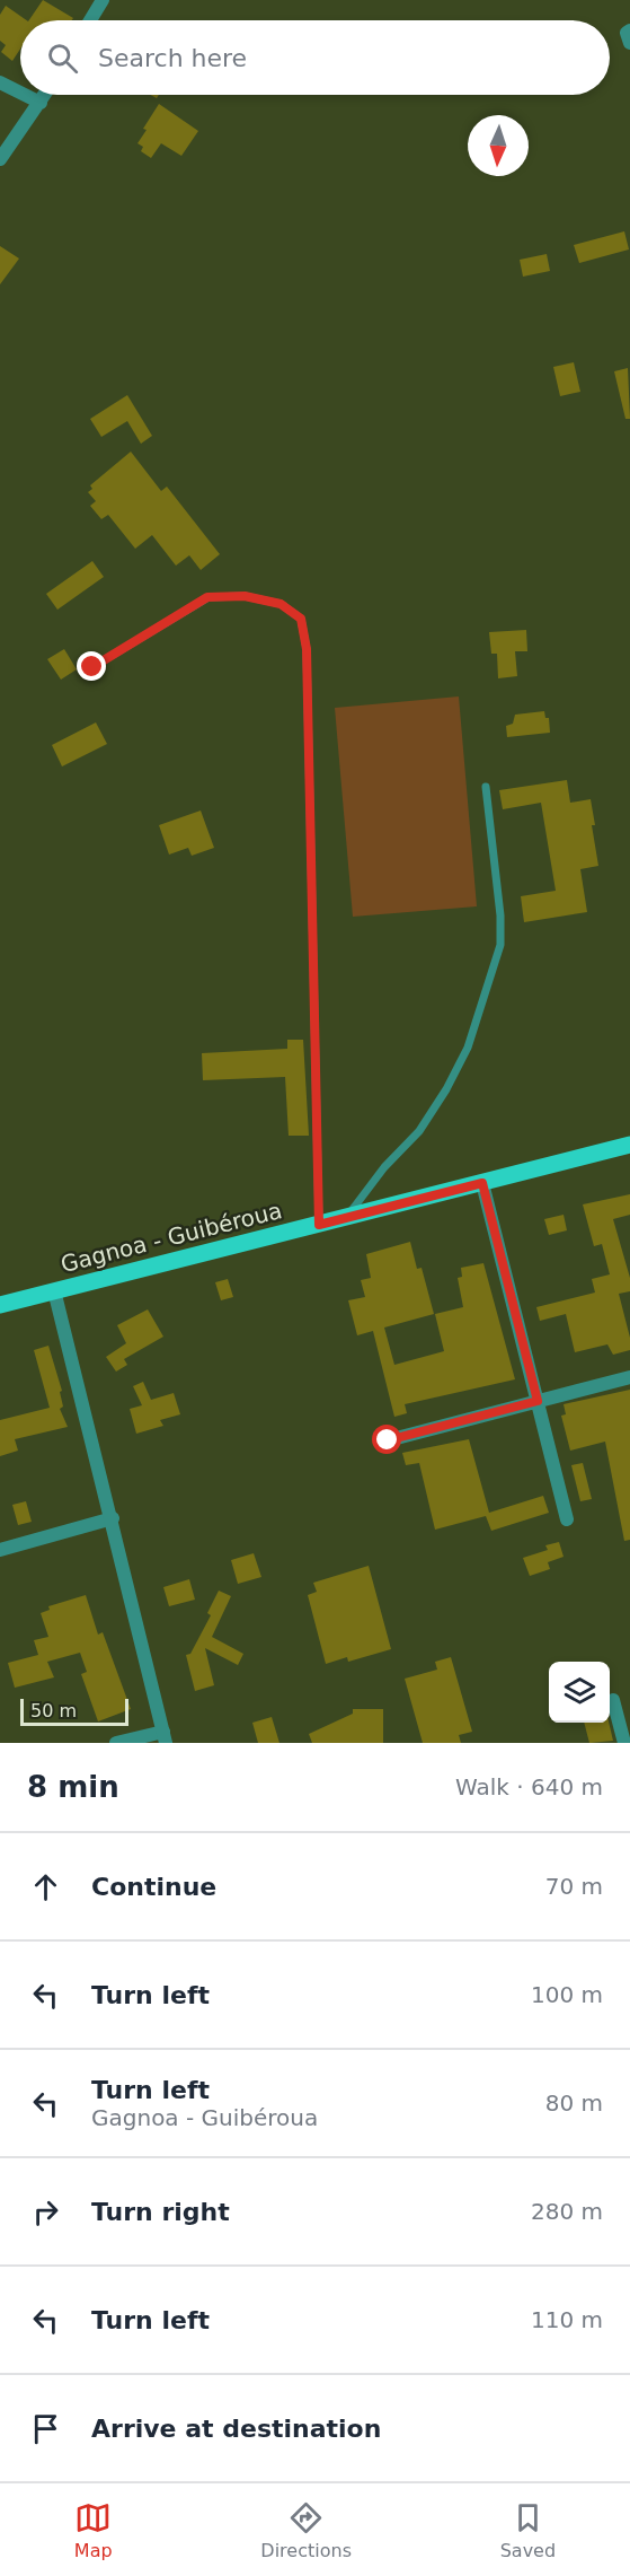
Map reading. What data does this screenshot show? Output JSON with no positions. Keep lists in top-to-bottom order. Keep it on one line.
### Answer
{"streets":{"main road":["Gagnoa - Guibéroua"]},"scale_bar":"50 m","north":"bottom","page":{"search":"Search here","scale":"50 m","heading":["8 min","Walk · 640 m"],"list":[["Continue","70 m"],["Turn left","100 m"],["Turn left","Gagnoa - Guibéroua","80 m"],["Turn right","280 m"],["Turn left","110 m"],"Arrive at destination"],"nav":["Map","Directions","Saved"]}}
